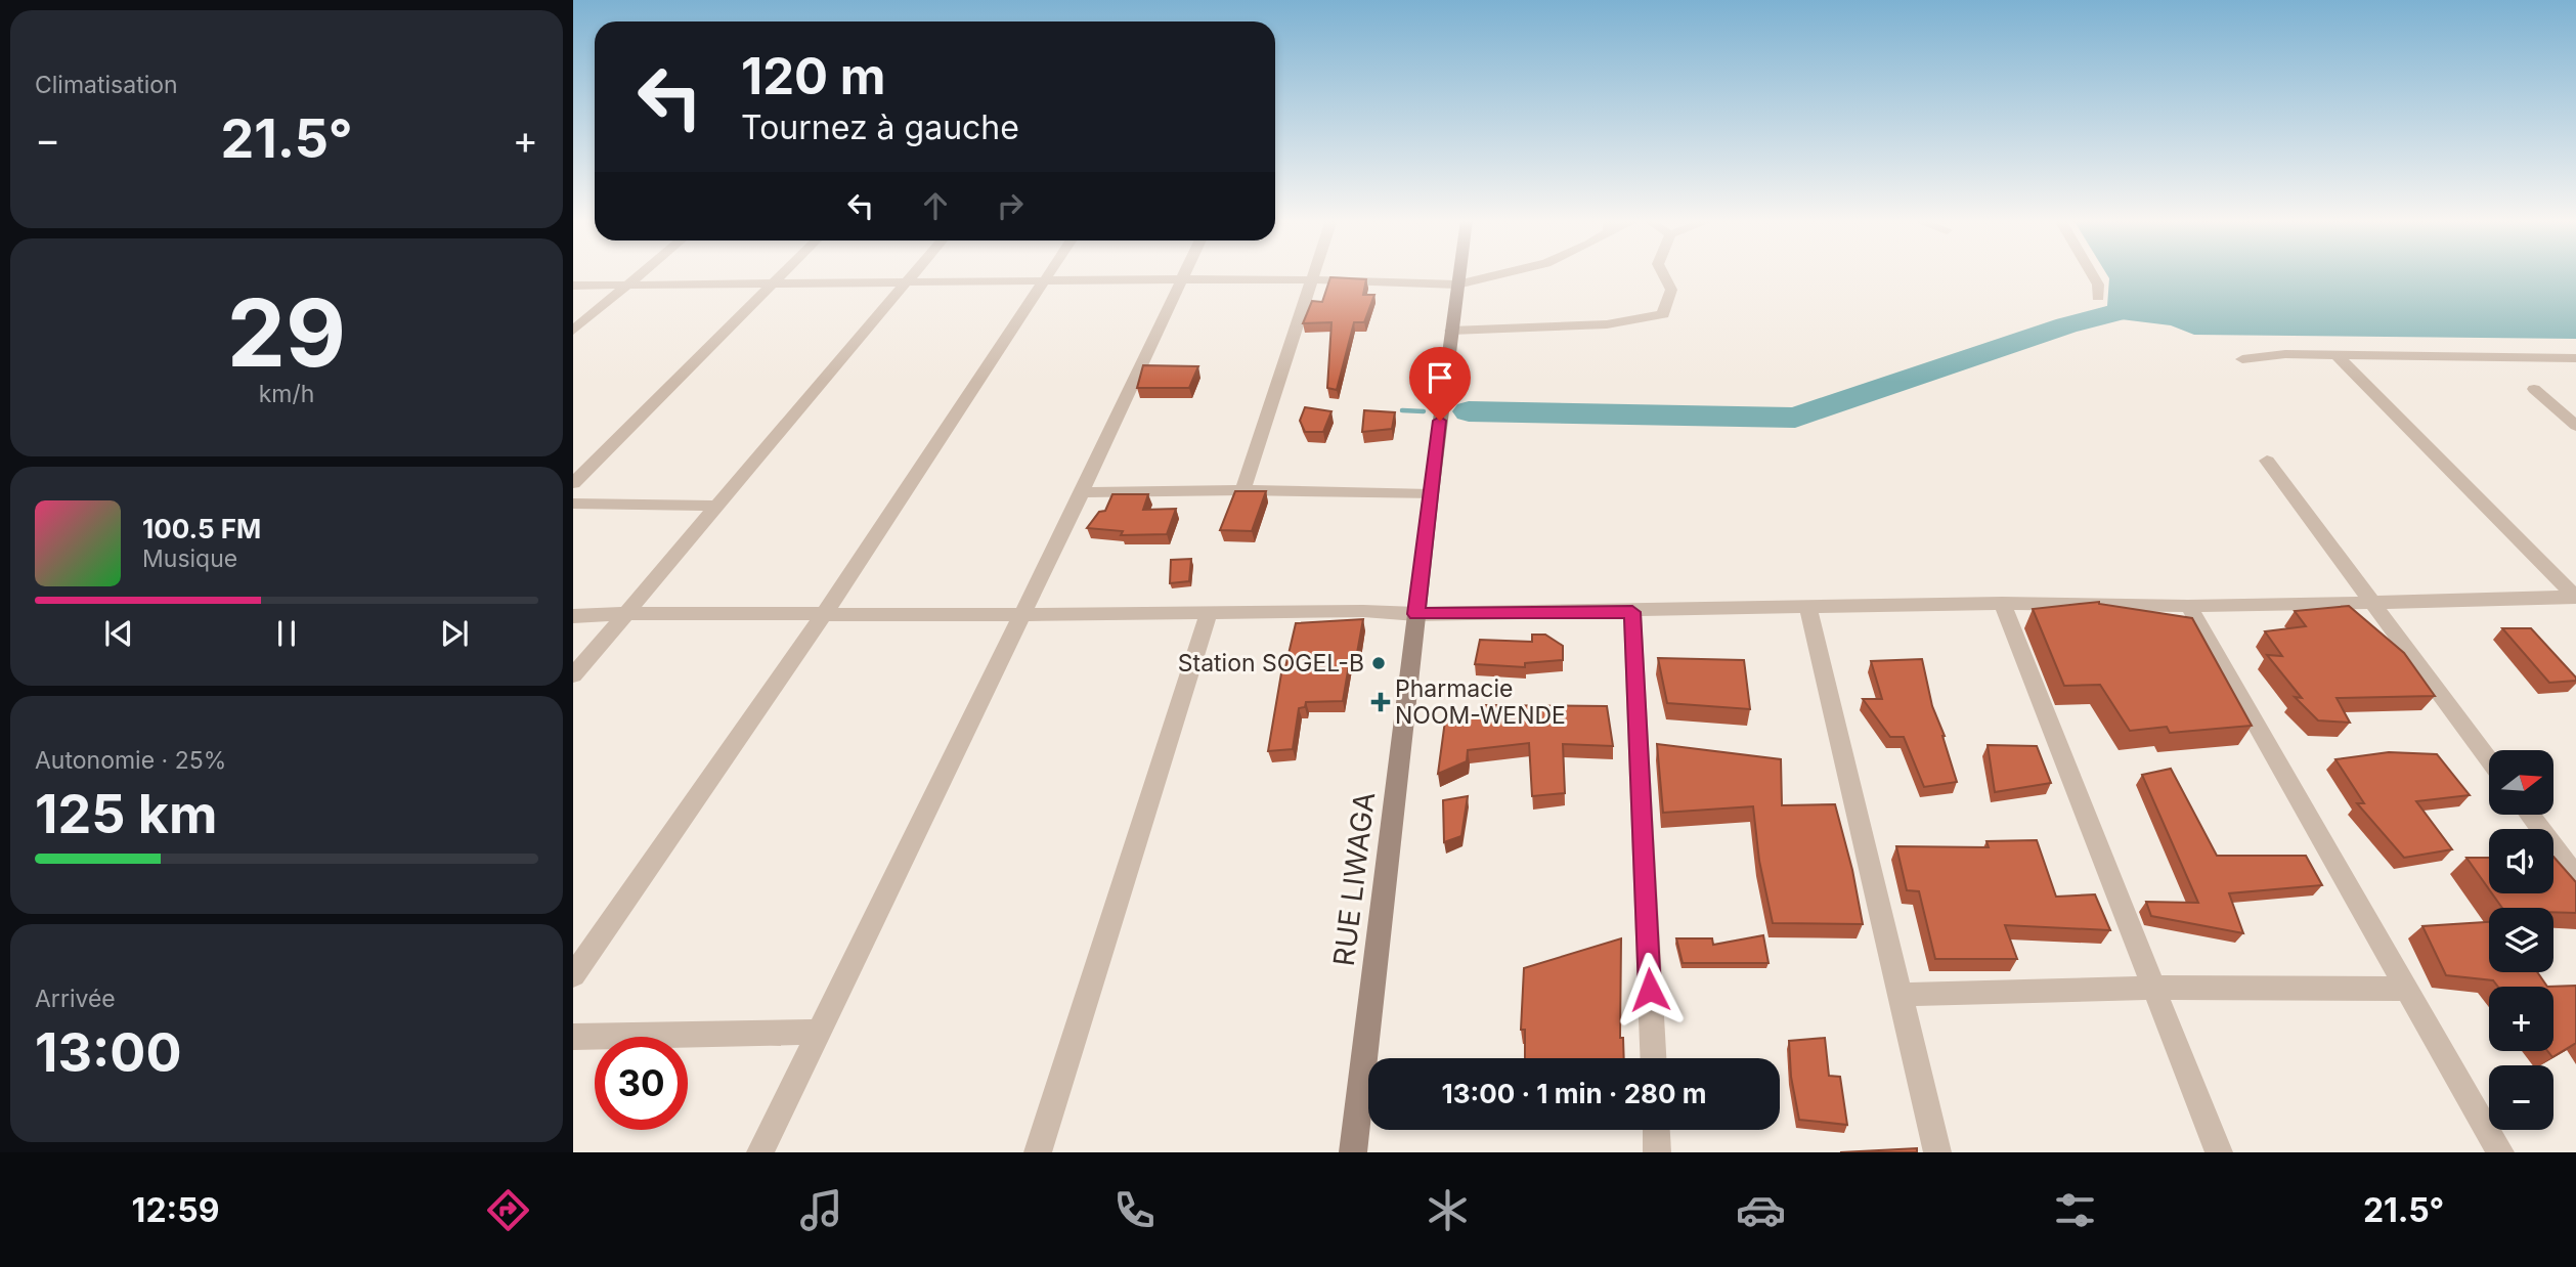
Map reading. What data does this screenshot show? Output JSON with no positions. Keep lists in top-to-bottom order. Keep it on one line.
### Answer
{"streets":{"main road":["RUE LIWAGA"]},"places":{"other":["Station SOGEL-B"],"health":["Pharmacie NOOM-WENDE"]},"north":"right","page":{"tile":["Climatisation",["29","km/h"],["Autonomie · 25%","125 km"],["Arrivée","13:00"]],"turn":["120 m","Tournez à gauche"],"heat":["−","21.5°","+"],"song":["100.5 FM","Musique"],"map_buttons":["+","−"],"limit":"30","trip":"13:00 · 1 min · 280 m","tabs":["12:59","21.5°"]}}
